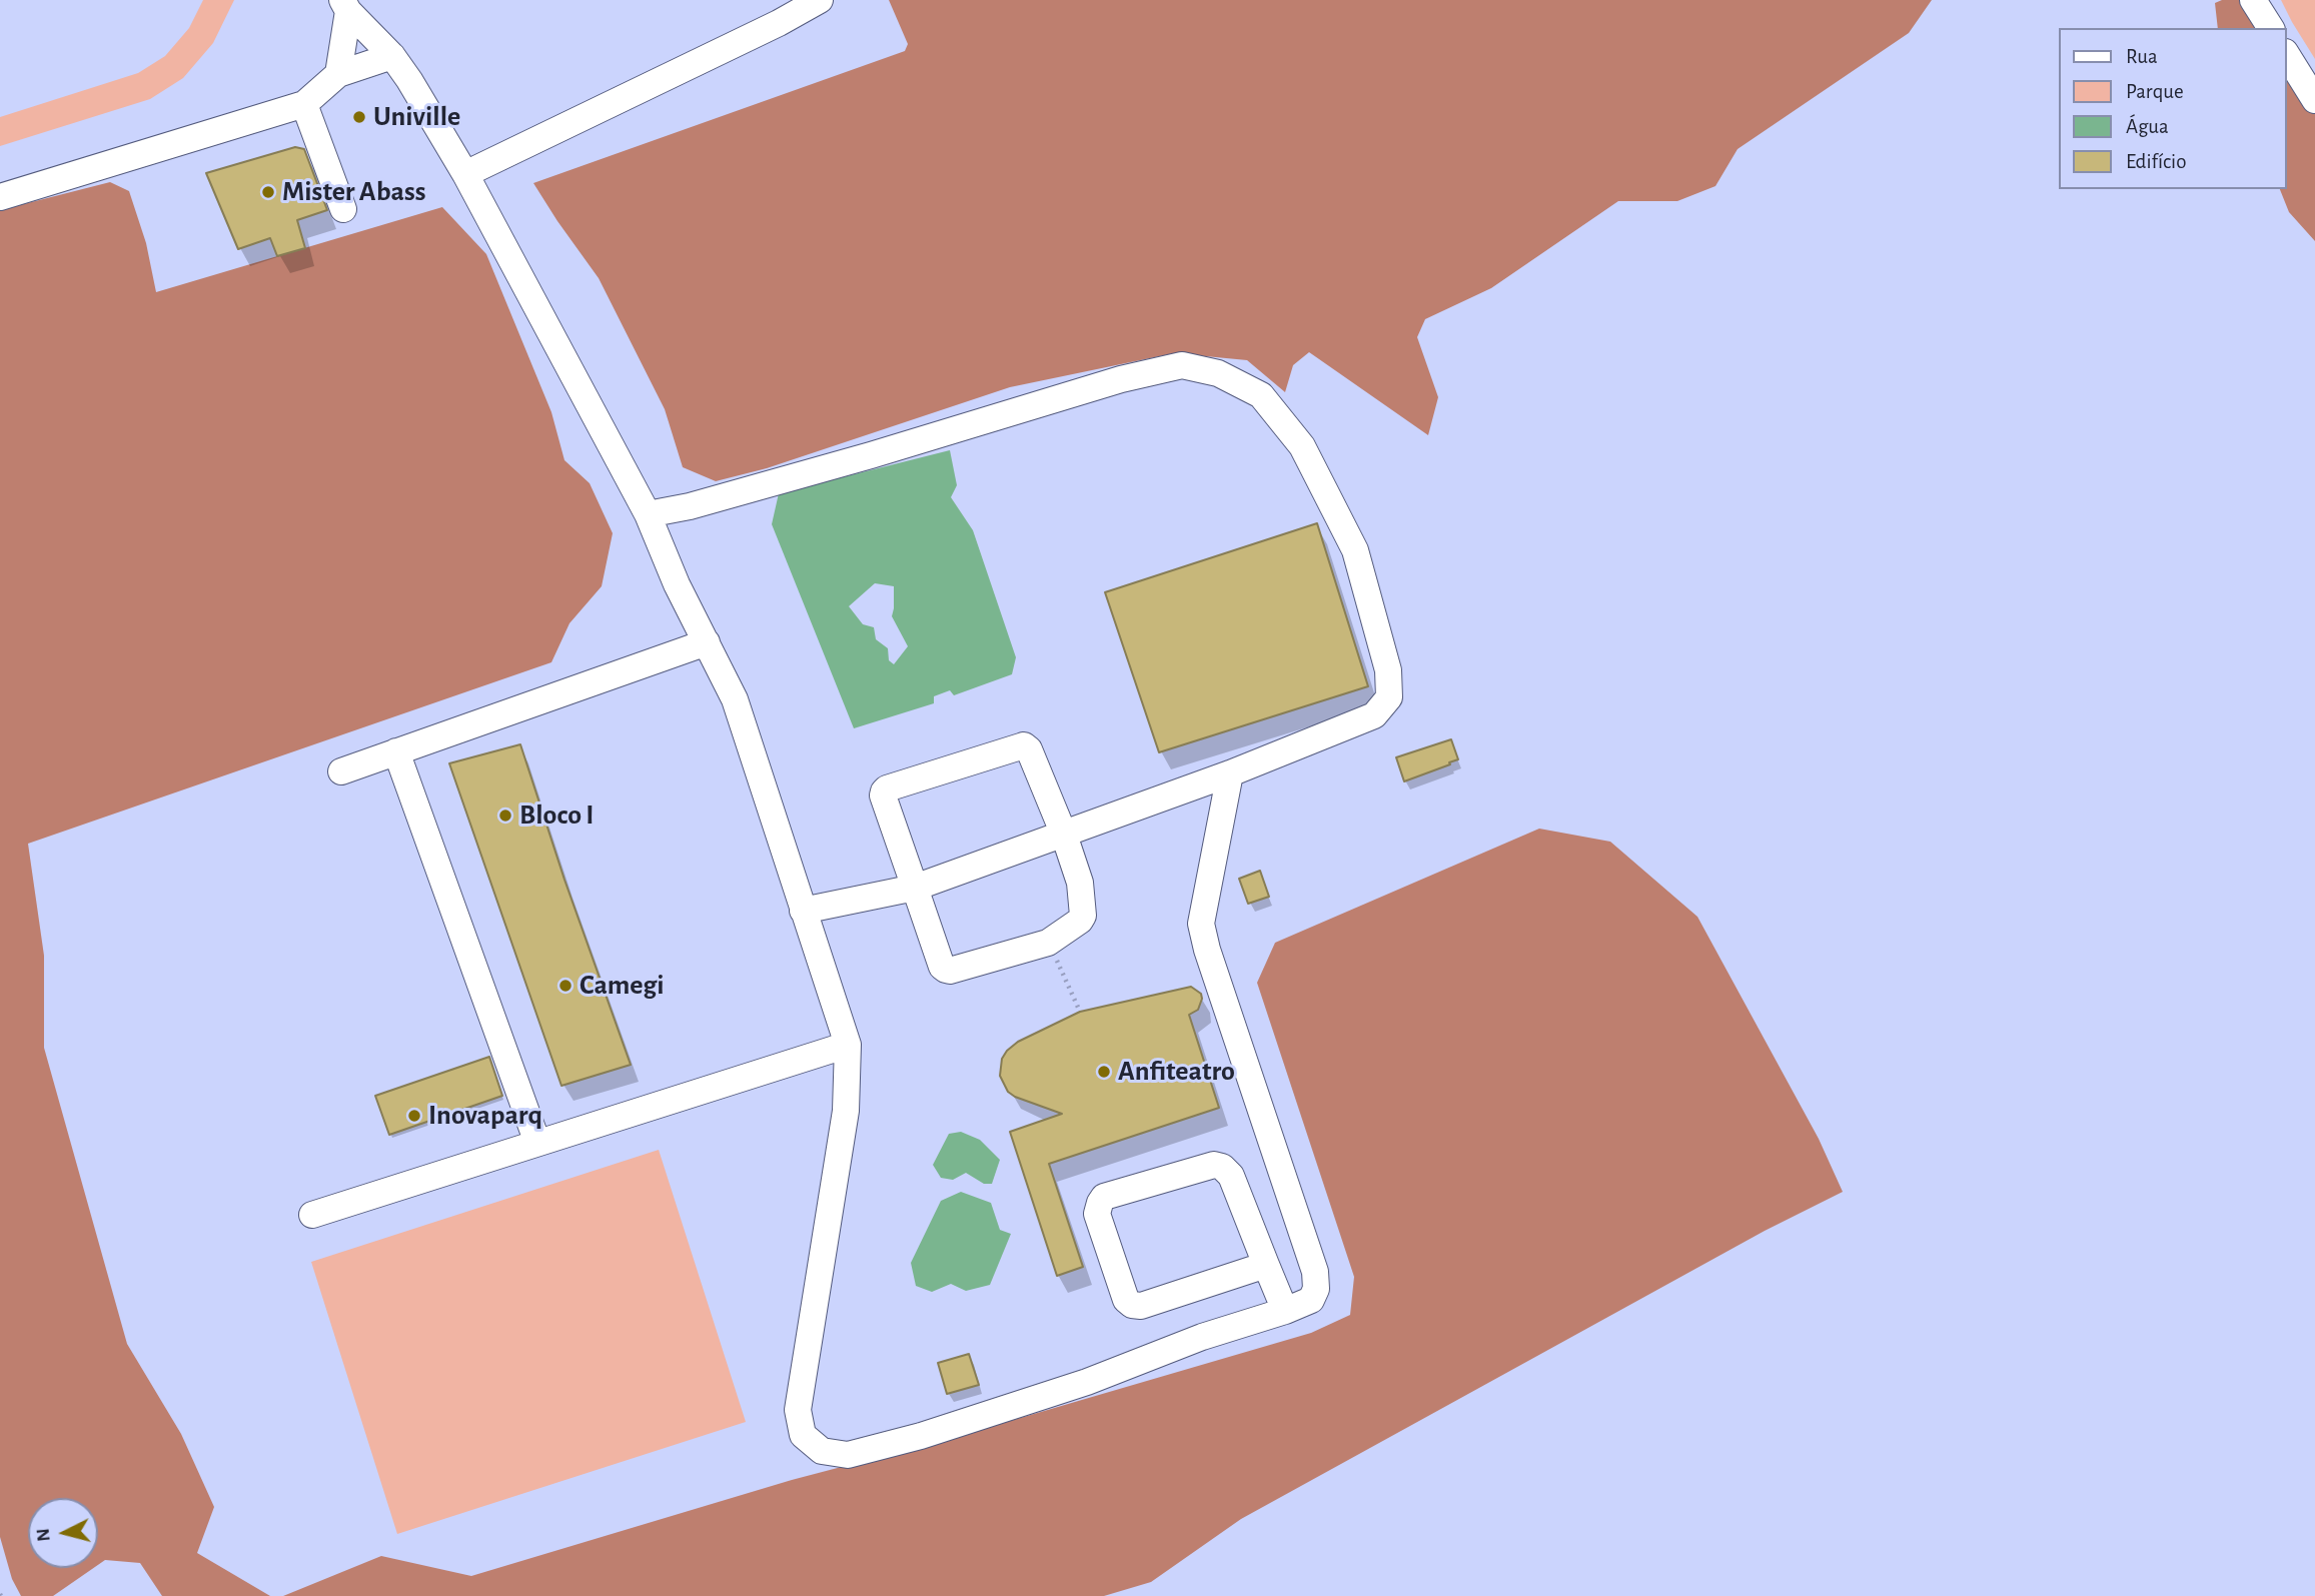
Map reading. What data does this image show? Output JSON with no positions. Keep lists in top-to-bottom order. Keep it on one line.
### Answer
{"places":["Univille","Mister Abass","Bloco I","Camegi","Anfiteatro","Inovaparq"],"legend":["Rua","Parque","Água","Edifício"],"north":"left"}
